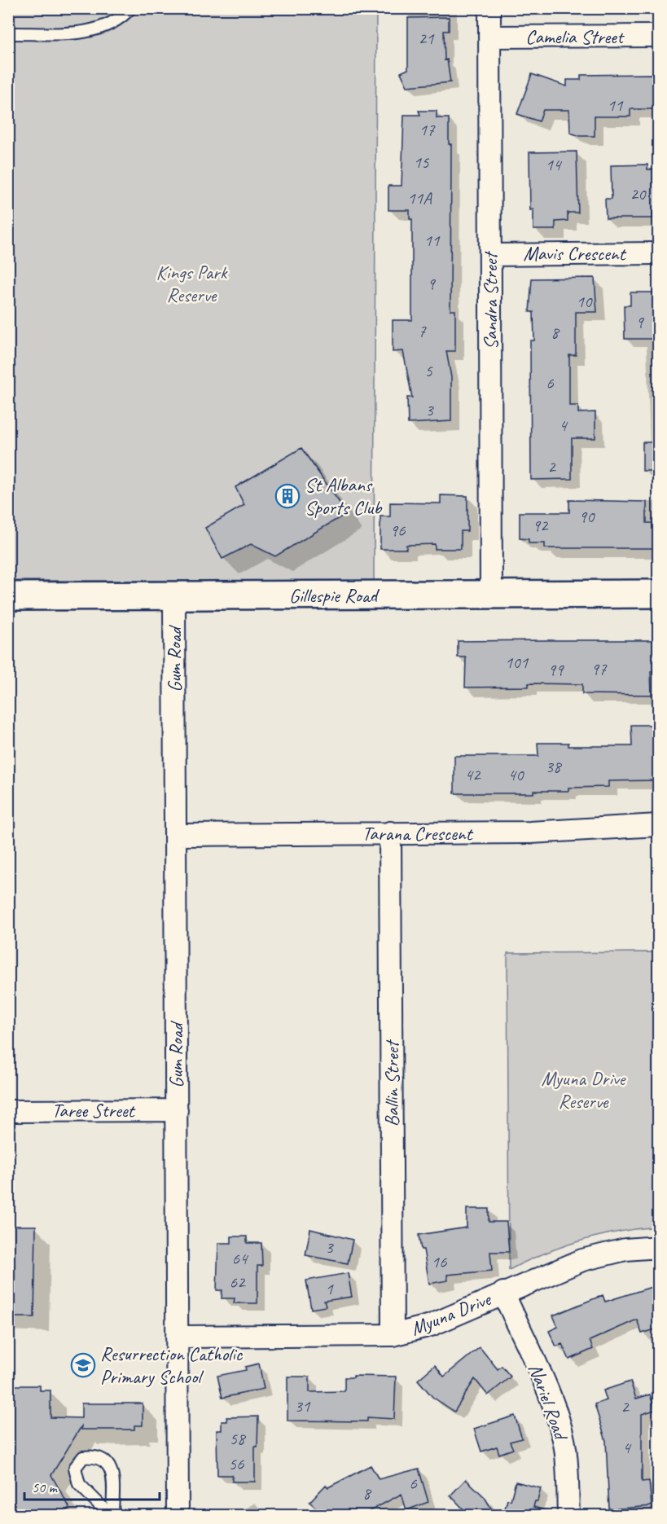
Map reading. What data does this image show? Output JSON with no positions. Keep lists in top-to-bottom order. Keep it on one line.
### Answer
{"streets":{"street":["Camelia Street","Mavis Crescent","Sandra Street","Gillespie Road","Gum Road","Tarana Crescent","Ballin Street","Taree Street","Myuna Drive","Nariel Road"]},"crossings":[["Camelia Street","Sandra Street"],["Mavis Crescent","Sandra Street"],["Sandra Street","Gillespie Road"],["Gillespie Road","Gum Road"],["Gum Road","Tarana Crescent"],["Gum Road","Taree Street"],["Gum Road","Myuna Drive"],["Tarana Crescent","Ballin Street"],["Ballin Street","Myuna Drive"],["Myuna Drive","Nariel Road"]],"parks":["Kings Park Reserve","Myuna Drive Reserve"],"places":{"building":["St Albans Sports Club"],"school or university":["Resurrection Catholic Primary School"]},"house_numbers":["21","11","17","15","14","20","11A","11","9","10","9","7","8","5","6","3","4","2","90","92","96","101","97","99","38","42","40","3","64","16","62","1","31","2","58","4","56","6","8"],"scale_bar":"50 m"}
